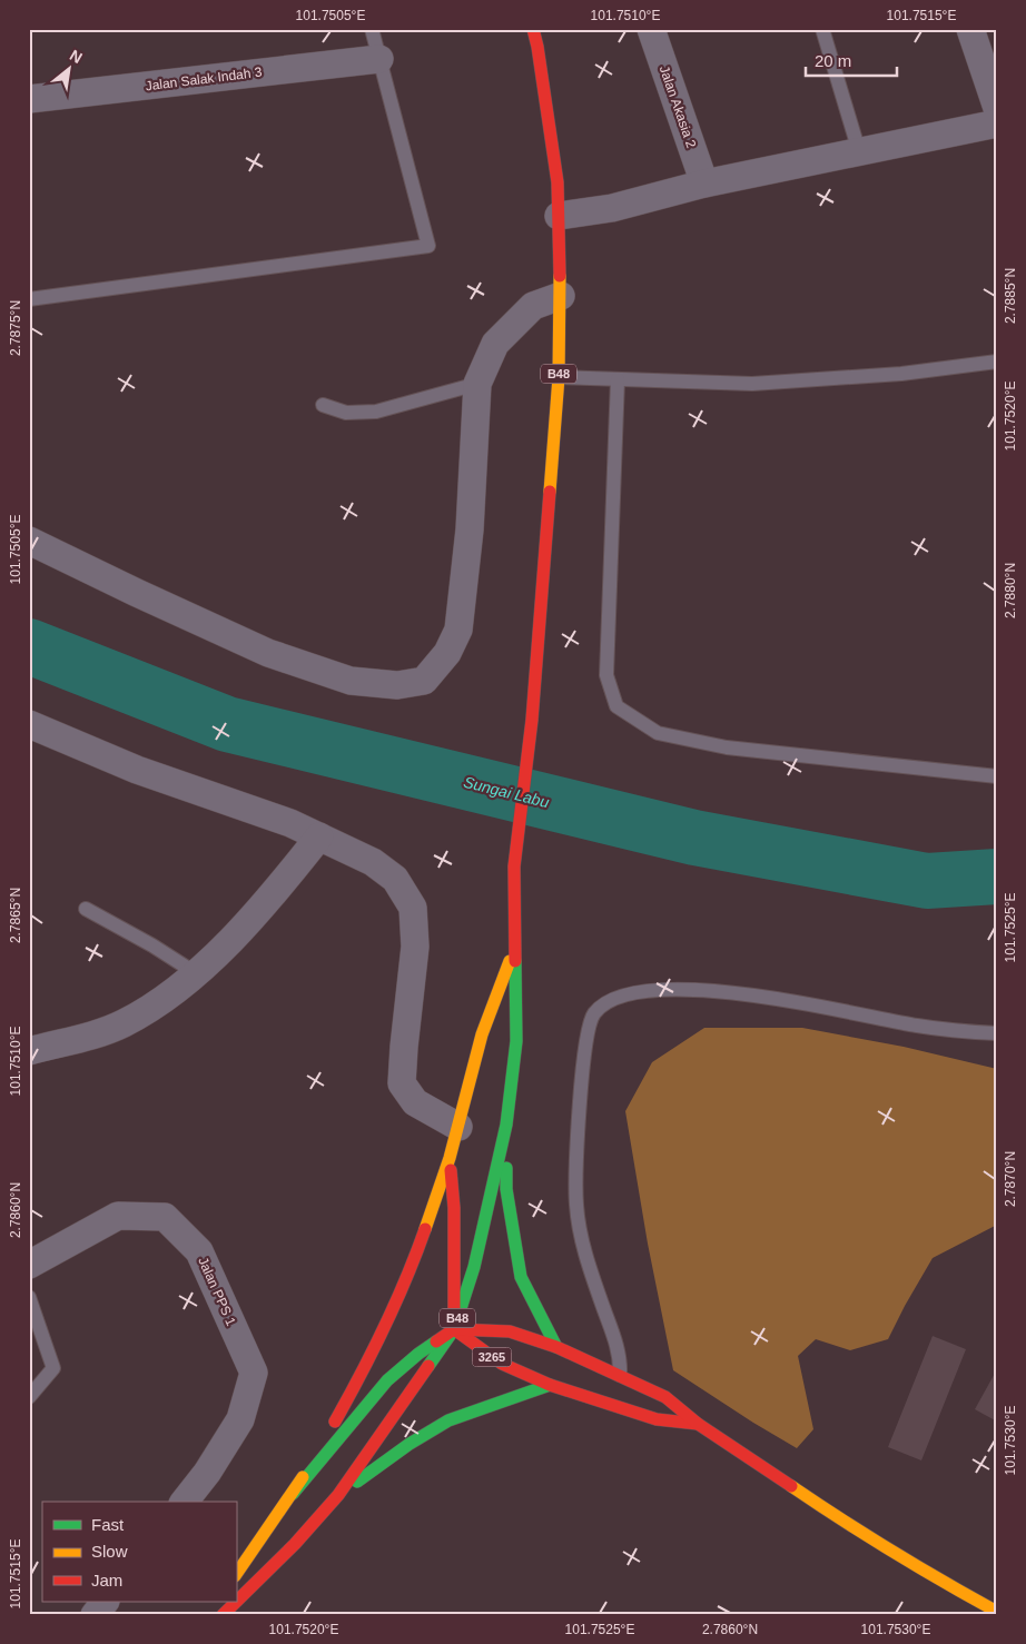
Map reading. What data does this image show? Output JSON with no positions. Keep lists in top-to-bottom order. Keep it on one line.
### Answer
{"streets":{"main road":["B48","3265"],"street":["Jalan Salak Indah 3","Jalan Akasia 2","Jalan PPS 1"]},"crossings":[["B48","3265"]],"water":["Sungai Labu"],"legend":["Fast","Slow","Jam"],"scale_bar":"20 m","north":"top right","coordinates":["101.7505°E","101.7510°E","101.7515°E","2.7885°N","2.7875°N","101.7520°E","2.7880°N","2.7865°N","101.7525°E","2.7870°N","2.7860°N","101.7530°E"]}
